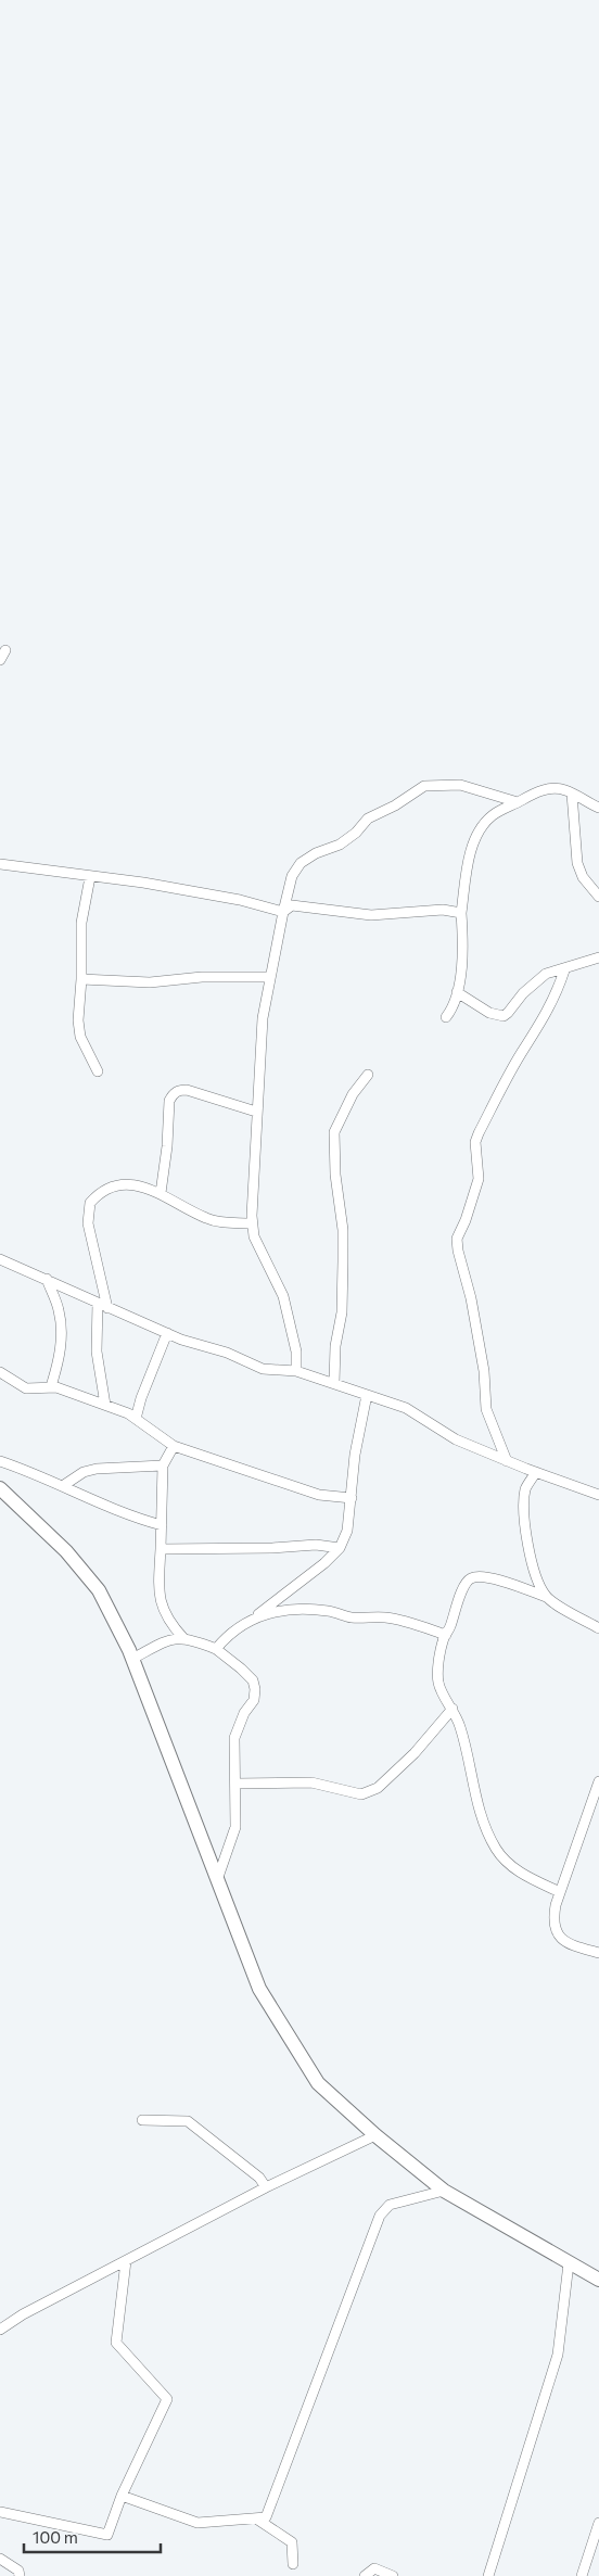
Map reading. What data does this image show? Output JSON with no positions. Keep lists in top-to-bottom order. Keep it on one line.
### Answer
{"scale_bar":"100 m"}
